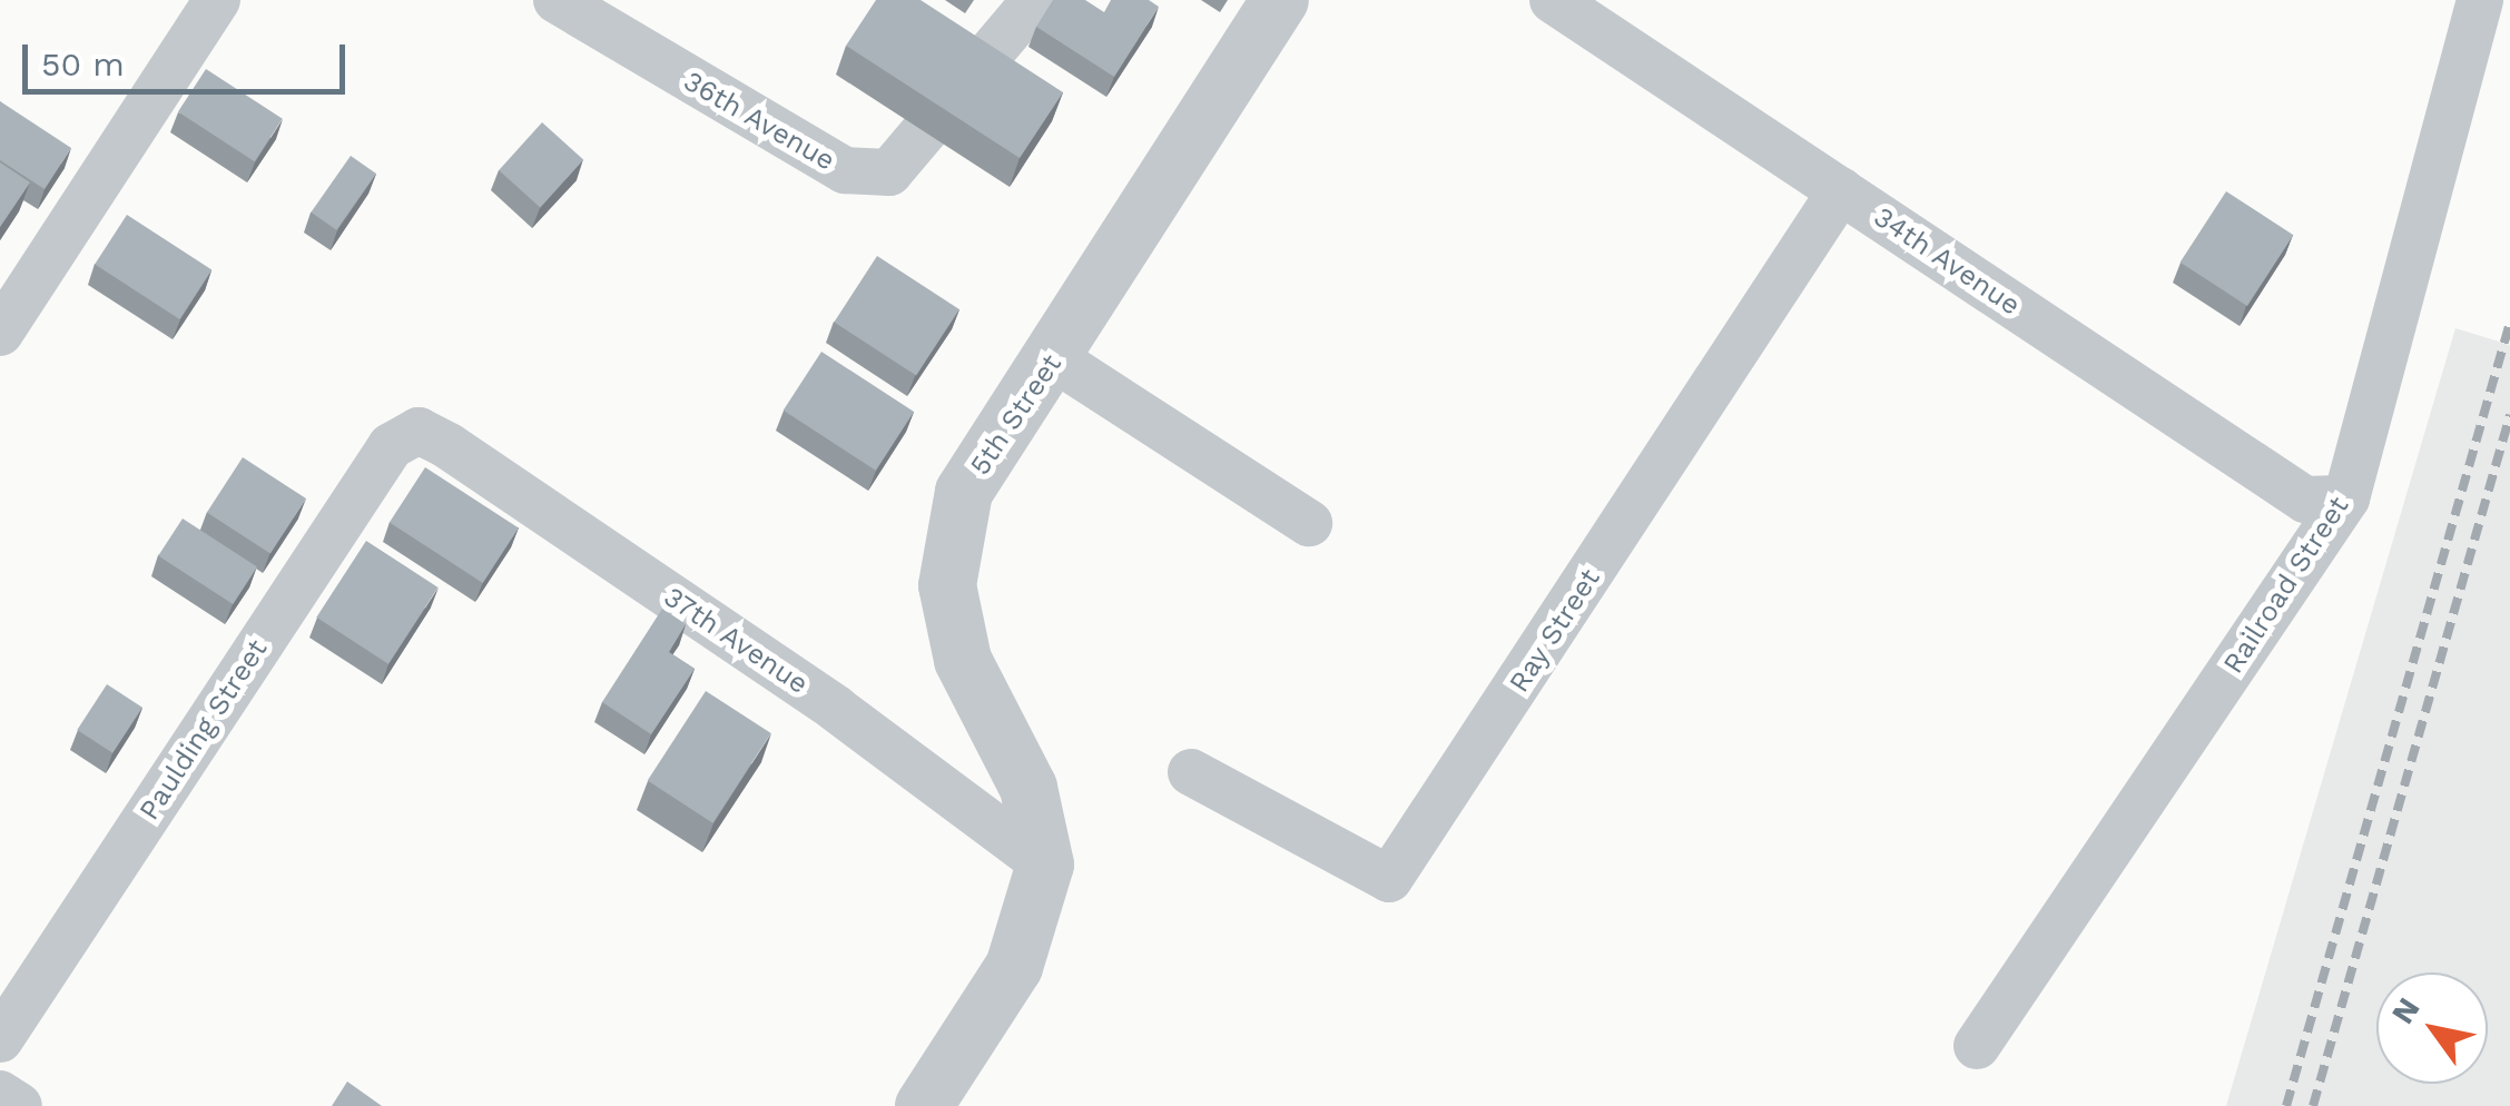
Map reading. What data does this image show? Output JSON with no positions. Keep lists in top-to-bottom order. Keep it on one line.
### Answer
{"streets":{"street":["36th Avenue","34th Avenue","5th Street","Railroad Street","Ray Street","37th Avenue","Paulding Street"]},"crossings":[["34th Avenue","Railroad Street"],["34th Avenue","Ray Street"],["5th Street","37th Avenue"],["37th Avenue","Paulding Street"]],"scale_bar":"50 m","north":"top left"}
